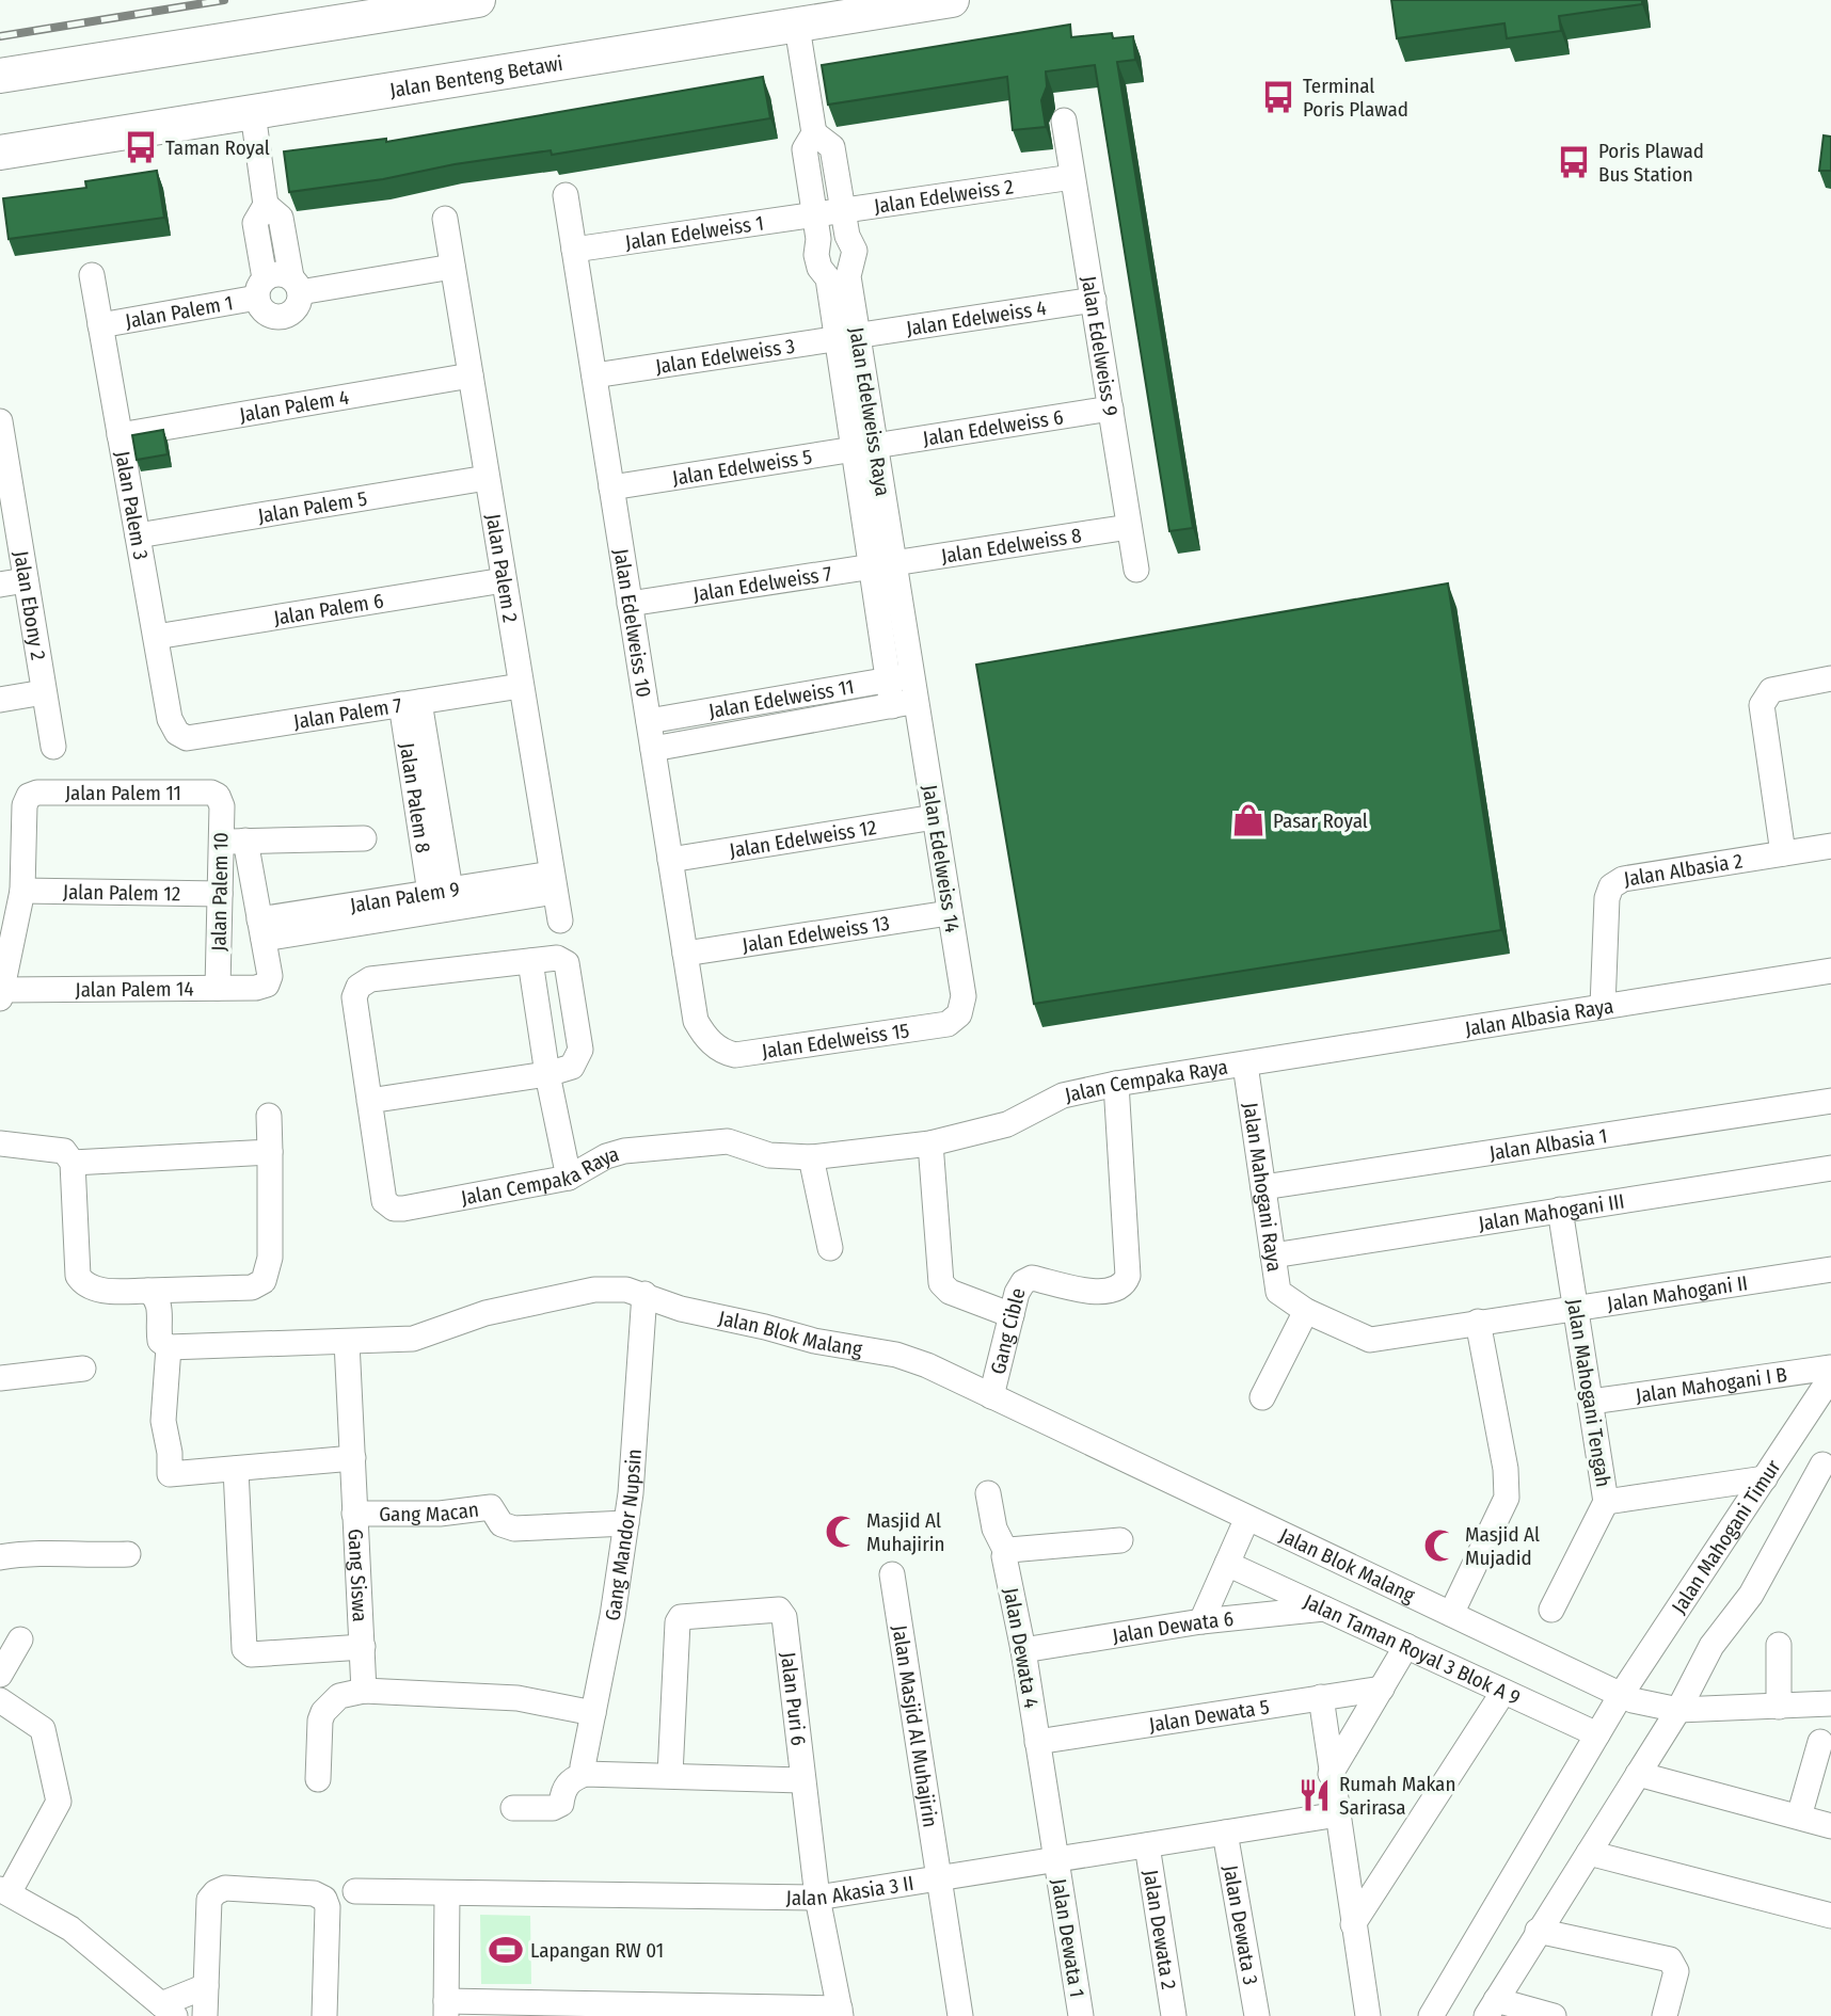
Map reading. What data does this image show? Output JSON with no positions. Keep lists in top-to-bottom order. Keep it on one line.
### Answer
{"streets":{"main road":["Jalan Benteng Betawi"],"street":["Jalan Edelweiss 2","Jalan Edelweiss 1","Jalan Palem 1","Jalan Edelweiss 4","Jalan Edelweiss 9","Jalan Edelweiss 3","Jalan Palem 4","Jalan Edelweiss Raya","Jalan Edelweiss 6","Jalan Edelweiss 5","Jalan Palem 3","Jalan Palem 5","Jalan Edelweiss 8","Jalan Palem 2","Jalan Edelweiss 7","Jalan Ebony 2","Jalan Palem 6","Jalan Edelweiss 10","Jalan Edelweiss 11","Jalan Palem 7","Jalan Palem 11","Jalan Palem 8","Jalan Edelweiss 12","Jalan Edelweiss 14","Jalan Albasia 2","Jalan Palem 10","Jalan Palem 12","Jalan Palem 9","Jalan Edelweiss 13","Jalan Palem 14","Jalan Albasia Raya","Jalan Edelweiss 15","Jalan Cempaka Raya","Jalan Albasia 1","Jalan Mahogani Raya","Jalan Mahogani III","Jalan Mahogani II","Gang Cible","Jalan Blok Malang","Jalan Mahogani I B","Jalan Mahogani Tengah","Gang Macan","Gang Mandor Nupsin","Jalan Mahogani Timur","Gang Siswa","Jalan Dewata 6","Jalan Dewata 4","Jalan Taman Royal 3 Blok A 9","Jalan Puri 6","Jalan Dewata 5","Jalan Masjid Al Muhajirin","Jalan Akasia 3 II","Jalan Dewata 3","Jalan Dewata 2","Jalan Dewata 1"]},"crossings":[["Jalan Benteng Betawi","Jalan Edelweiss Raya"],["Jalan Edelweiss 2","Jalan Edelweiss 1"],["Jalan Edelweiss 2","Jalan Edelweiss 9"],["Jalan Edelweiss 2","Jalan Edelweiss Raya"],["Jalan Edelweiss 1","Jalan Edelweiss Raya"],["Jalan Edelweiss 1","Jalan Edelweiss 10"],["Jalan Palem 1","Jalan Palem 3"],["Jalan Edelweiss 4","Jalan Edelweiss 9"],["Jalan Edelweiss 4","Jalan Edelweiss 3"],["Jalan Edelweiss 4","Jalan Edelweiss Raya"],["Jalan Edelweiss 9","Jalan Edelweiss 6"],["Jalan Edelweiss 9","Jalan Edelweiss 8"],["Jalan Edelweiss 3","Jalan Edelweiss Raya"],["Jalan Edelweiss 3","Jalan Edelweiss 10"],["Jalan Palem 4","Jalan Palem 3"],["Jalan Palem 4","Jalan Palem 2"],["Jalan Edelweiss Raya","Jalan Edelweiss 6"],["Jalan Edelweiss Raya","Jalan Edelweiss 5"],["Jalan Edelweiss Raya","Jalan Edelweiss 8"],["Jalan Edelweiss Raya","Jalan Edelweiss 7"],["Jalan Edelweiss Raya","Jalan Edelweiss 11"],["Jalan Edelweiss Raya","Jalan Edelweiss 14"],["Jalan Edelweiss 6","Jalan Edelweiss 5"],["Jalan Edelweiss 5","Jalan Edelweiss 10"],["Jalan Palem 3","Jalan Palem 5"],["Jalan Palem 3","Jalan Palem 6"],["Jalan Palem 3","Jalan Palem 7"],["Jalan Palem 5","Jalan Palem 2"],["Jalan Edelweiss 8","Jalan Edelweiss 7"],["Jalan Palem 2","Jalan Palem 6"],["Jalan Palem 2","Jalan Palem 7"],["Jalan Palem 2","Jalan Palem 9"],["Jalan Edelweiss 7","Jalan Edelweiss 10"],["Jalan Edelweiss 10","Jalan Edelweiss 11"],["Jalan Edelweiss 10","Jalan Edelweiss 12"],["Jalan Edelweiss 10","Jalan Edelweiss 13"],["Jalan Edelweiss 10","Jalan Edelweiss 15"],["Jalan Edelweiss 11","Jalan Edelweiss 14"],["Jalan Palem 7","Jalan Palem 8"],["Jalan Palem 11","Jalan Palem 10"],["Jalan Palem 11","Jalan Palem 12"],["Jalan Palem 8","Jalan Palem 9"],["Jalan Edelweiss 12","Jalan Edelweiss 14"],["Jalan Edelweiss 14","Jalan Edelweiss 13"],["Jalan Edelweiss 14","Jalan Edelweiss 15"],["Jalan Albasia 2","Jalan Albasia Raya"],["Jalan Palem 10","Jalan Palem 12"],["Jalan Palem 10","Jalan Palem 9"],["Jalan Palem 10","Jalan Palem 14"],["Jalan Albasia Raya","Jalan Cempaka Raya"],["Jalan Albasia Raya","Jalan Mahogani Raya"],["Jalan Cempaka Raya","Jalan Mahogani Raya"],["Jalan Cempaka Raya","Gang Cible"],["Jalan Albasia 1","Jalan Mahogani Raya"],["Jalan Mahogani Raya","Jalan Mahogani III"],["Jalan Mahogani III","Jalan Mahogani Tengah"],["Jalan Mahogani II","Jalan Mahogani Tengah"],["Gang Cible","Jalan Blok Malang"],["Jalan Blok Malang","Gang Mandor Nupsin"],["Jalan Blok Malang","Jalan Mahogani Timur"],["Jalan Blok Malang","Gang Siswa"],["Jalan Mahogani I B","Jalan Mahogani Tengah"],["Gang Macan","Gang Mandor Nupsin"],["Gang Macan","Gang Siswa"],["Jalan Mahogani Timur","Jalan Taman Royal 3 Blok A 9"],["Jalan Dewata 6","Jalan Dewata 4"],["Jalan Dewata 6","Jalan Taman Royal 3 Blok A 9"],["Jalan Dewata 4","Jalan Dewata 5"],["Jalan Dewata 4","Jalan Akasia 3 II"],["Jalan Dewata 4","Jalan Dewata 1"],["Jalan Puri 6","Jalan Akasia 3 II"],["Jalan Masjid Al Muhajirin","Jalan Akasia 3 II"],["Jalan Akasia 3 II","Jalan Dewata 3"],["Jalan Akasia 3 II","Jalan Dewata 2"],["Jalan Akasia 3 II","Jalan Dewata 1"]],"places":{"bus stop":["Terminal Poris Plawad","Taman Royal","Poris Plawad Bus Station"],"shop":["Pasar Royal"],"mosque":["Masjid Al Muhajirin","Masjid Al Mujadid"],"restaurant":["Rumah Makan Sarirasa"],"sports":["Lapangan RW 01"]}}
